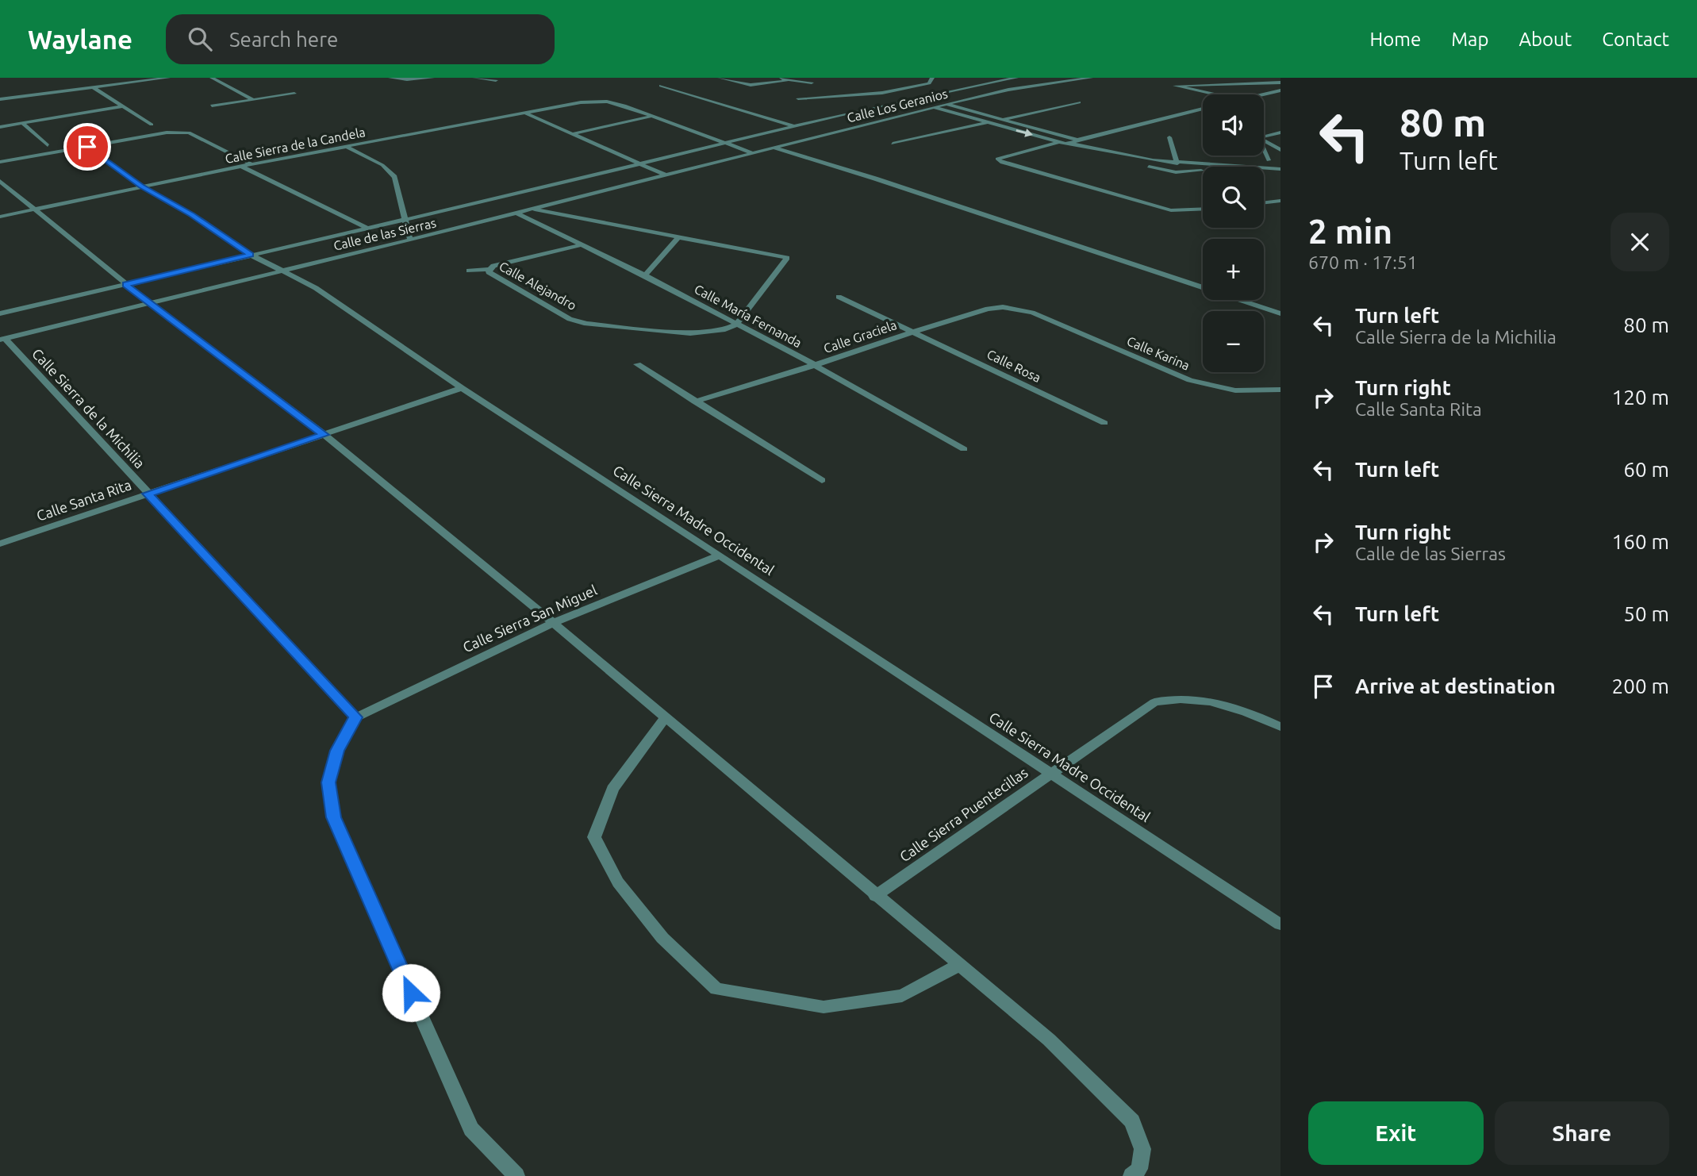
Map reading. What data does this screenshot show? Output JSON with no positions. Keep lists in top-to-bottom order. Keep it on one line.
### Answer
{"streets":{"street":["Calle Los Geranios","Calle Sierra de la Candela","Calle de las Sierras","Calle Alejandro","Calle María Fernanda","Calle Graciela","Calle Karina","Calle Rosa","Calle Sierra de la Michilia","Calle Santa Rita","Calle Sierra Madre Occidental","Calle Sierra San Miguel","Calle Sierra Puentecillas"]},"crossings":[["Calle Los Geranios","Calle de las Sierras"],["Calle Sierra de la Candela","Calle de las Sierras"],["Calle Sierra de la Candela","Calle Sierra Madre Occidental"],["Calle de las Sierras","Calle María Fernanda"],["Calle de las Sierras","Calle Sierra de la Michilia"],["Calle de las Sierras","Calle Sierra Madre Occidental"],["Calle Alejandro","Calle María Fernanda"],["Calle María Fernanda","Calle Graciela"],["Calle Graciela","Calle Karina"],["Calle Graciela","Calle Rosa"],["Calle Karina","Calle Rosa"],["Calle Sierra de la Michilia","Calle Santa Rita"],["Calle Sierra de la Michilia","Calle Sierra San Miguel"],["Calle Santa Rita","Calle Sierra Madre Occidental"],["Calle Sierra Madre Occidental","Calle Sierra San Miguel"],["Calle Sierra Madre Occidental","Calle Sierra Puentecillas"]],"page":{"header":"Waylane","search":"Search here","nav":["Home","Map","About","Contact"],"turn":["80 m","Turn left"],"map_buttons":["+","−"],"heading":["2 min","670 m · 17:51"],"list":[{"name":"Turn left","note":"Calle Sierra de la Michilia","value":"80 m"},{"name":"Turn right","note":"Calle Santa Rita","value":"120 m"},{"name":"Turn left","value":"60 m"},{"name":"Turn right","note":"Calle de las Sierras","value":"160 m"},{"name":"Turn left","value":"50 m"},{"name":"Arrive at destination","value":"200 m"}],"buttons":["Exit","Share"]}}
